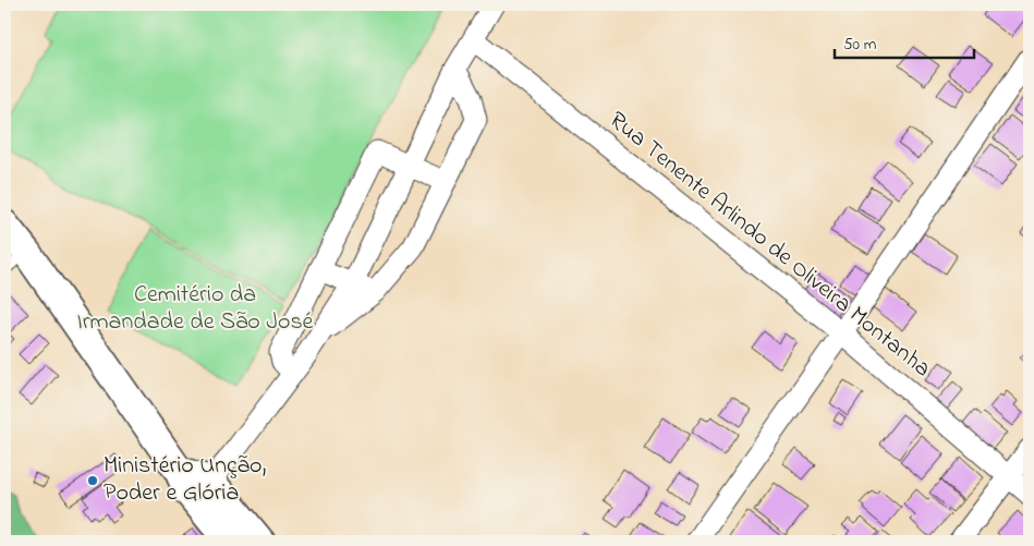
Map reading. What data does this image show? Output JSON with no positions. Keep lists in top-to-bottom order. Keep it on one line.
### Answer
{"streets":{"street":["Rua Tenente Arlindo de Oliveira Montanha"]},"parks":["Cemitério da Irmandade de São José"],"places":["Ministério Unção, Poder e Glória"],"scale_bar":"50 m"}
